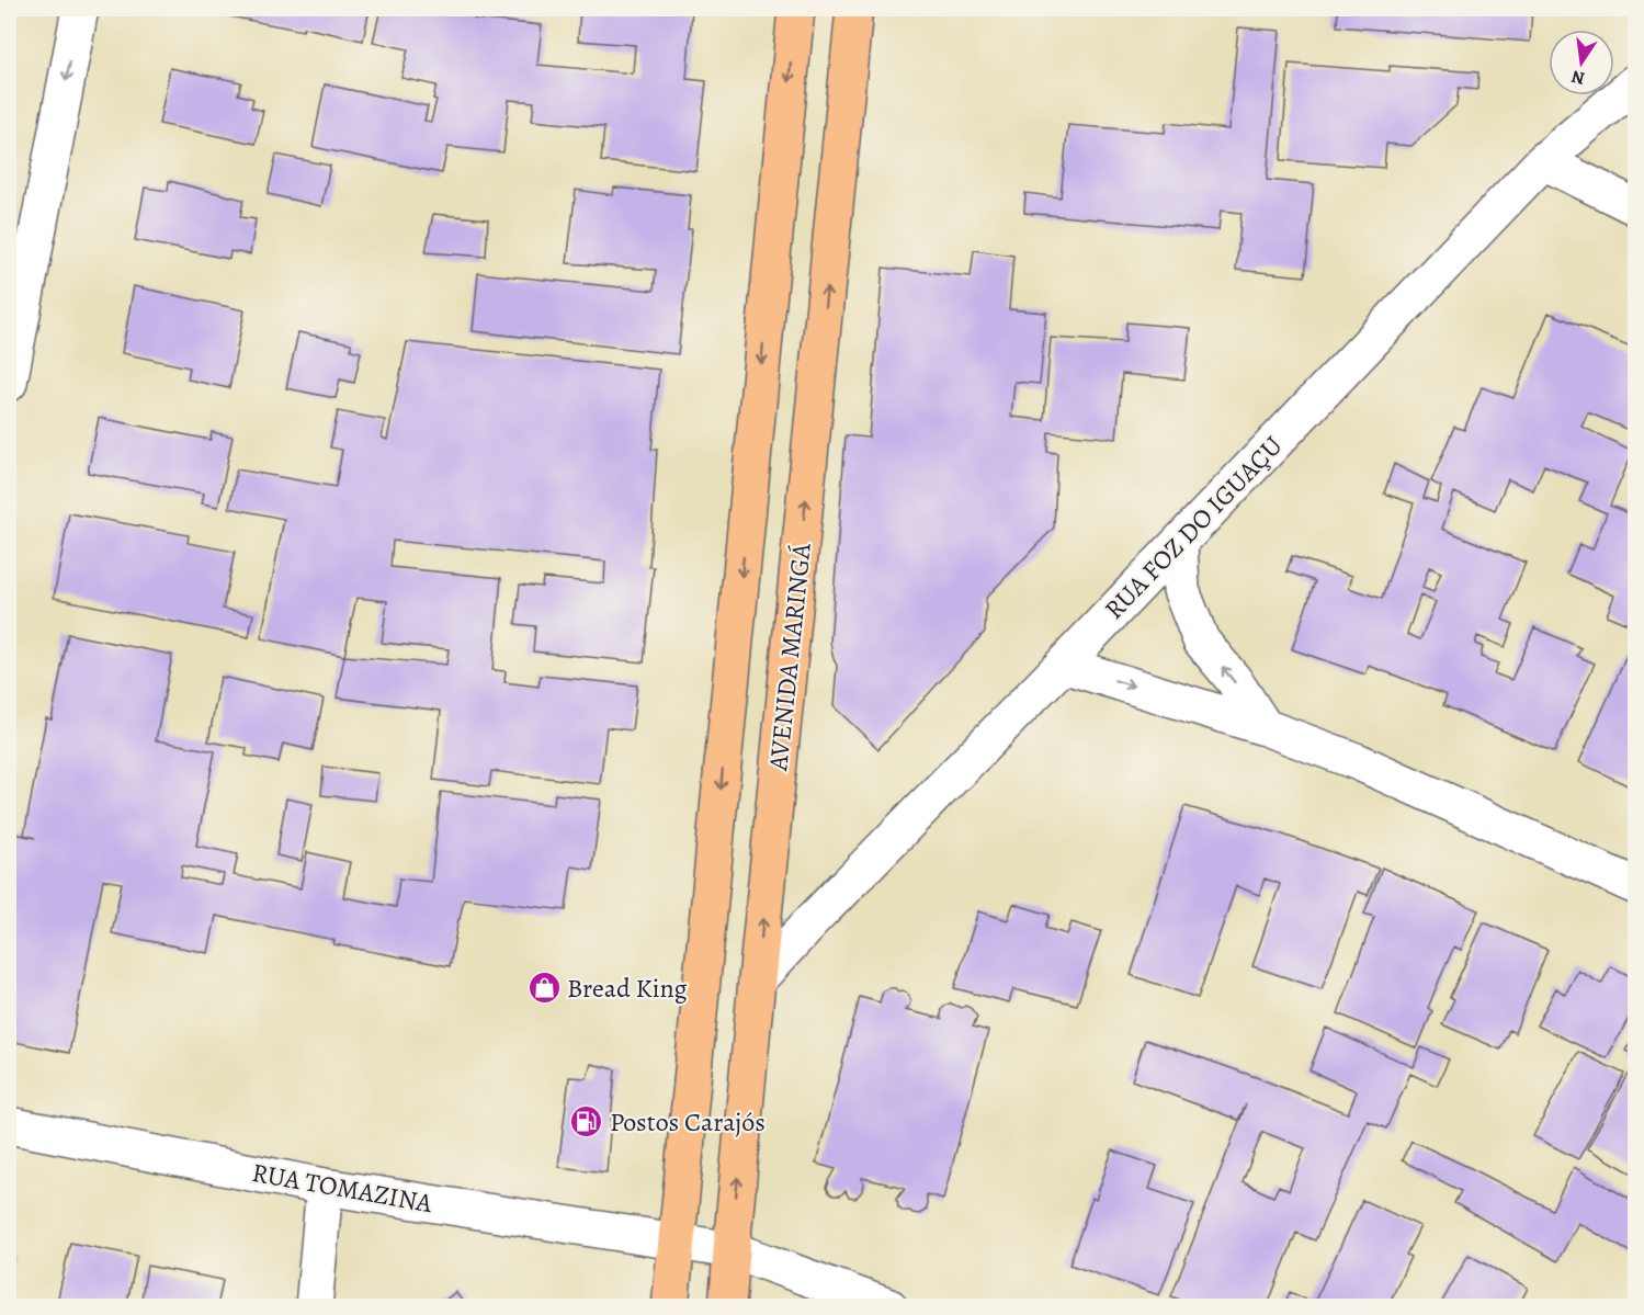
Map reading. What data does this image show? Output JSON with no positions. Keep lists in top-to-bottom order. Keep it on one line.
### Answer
{"streets":{"main road":["AVENIDA MARINGÁ"],"street":["RUA FOZ DO IGUAÇU","RUA TOMAZINA"]},"crossings":[["RUA FOZ DO IGUAÇU","AVENIDA MARINGÁ"],["AVENIDA MARINGÁ","RUA TOMAZINA"]],"places":{"shop":["Bread King"],"fuel station":["Postos Carajós"]},"north":"bottom"}
